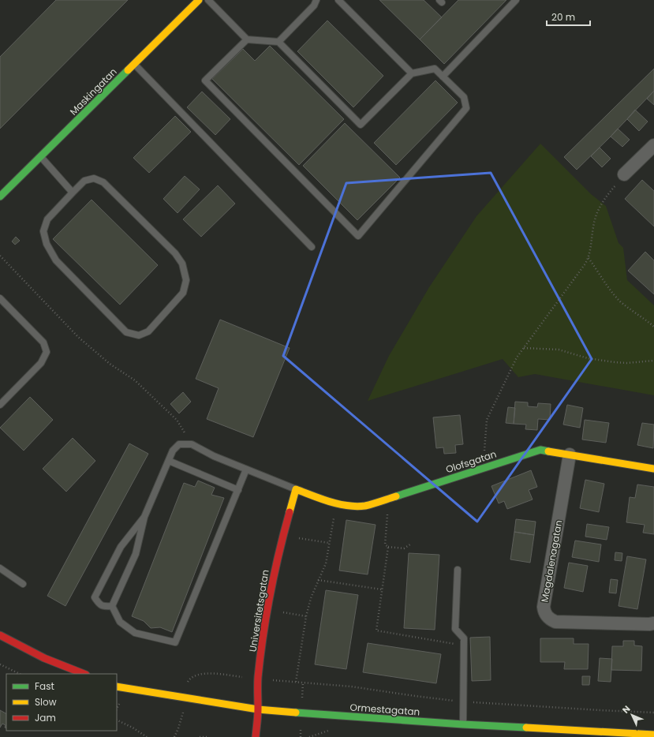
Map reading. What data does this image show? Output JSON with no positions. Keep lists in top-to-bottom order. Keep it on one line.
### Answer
{"streets":{"street":["Maskingatan","Olofsgatan","Magdalenagatan","Universitetsgatan","Ormestagatan"]},"crossings":[["Olofsgatan","Magdalenagatan"],["Olofsgatan","Universitetsgatan"],["Universitetsgatan","Ormestagatan"]],"legend":["Fast","Slow","Jam"],"scale_bar":"20 m","north":"top left"}
